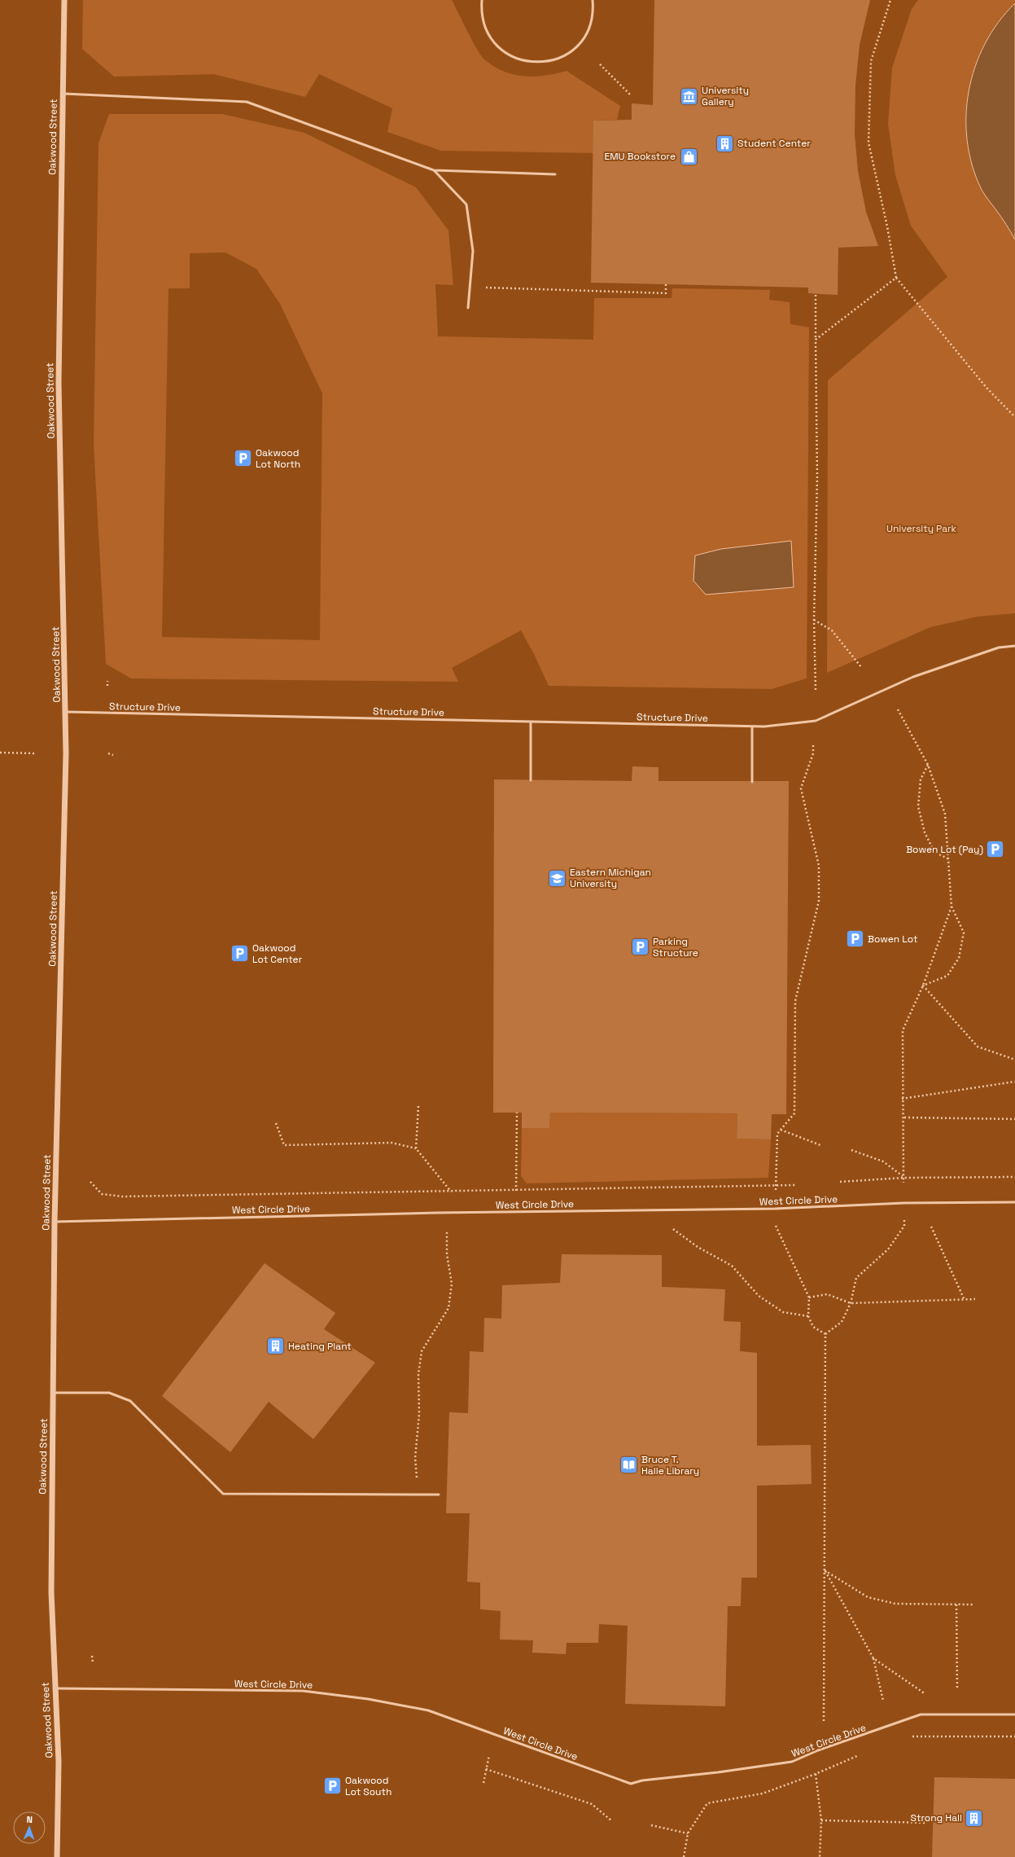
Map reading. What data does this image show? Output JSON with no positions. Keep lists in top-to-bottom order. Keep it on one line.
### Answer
{"streets":{"street":["Oakwood Street"],"lane":["Structure Drive","West Circle Drive"]},"crossings":[["Oakwood Street","Structure Drive"],["Oakwood Street","West Circle Drive"]],"parks":["University Park"],"places":{"museum":["University Gallery"],"building":["Student Center","Heating Plant","Strong Hall"],"shop":["EMU Bookstore"],"parking":["Oakwood Lot North","Bowen Lot (Pay)","Bowen Lot","Parking Structure","Oakwood Lot Center","Oakwood Lot South"],"school or university":["Eastern Michigan University"],"library":["Bruce T. Halle Library"]},"north":"top"}
